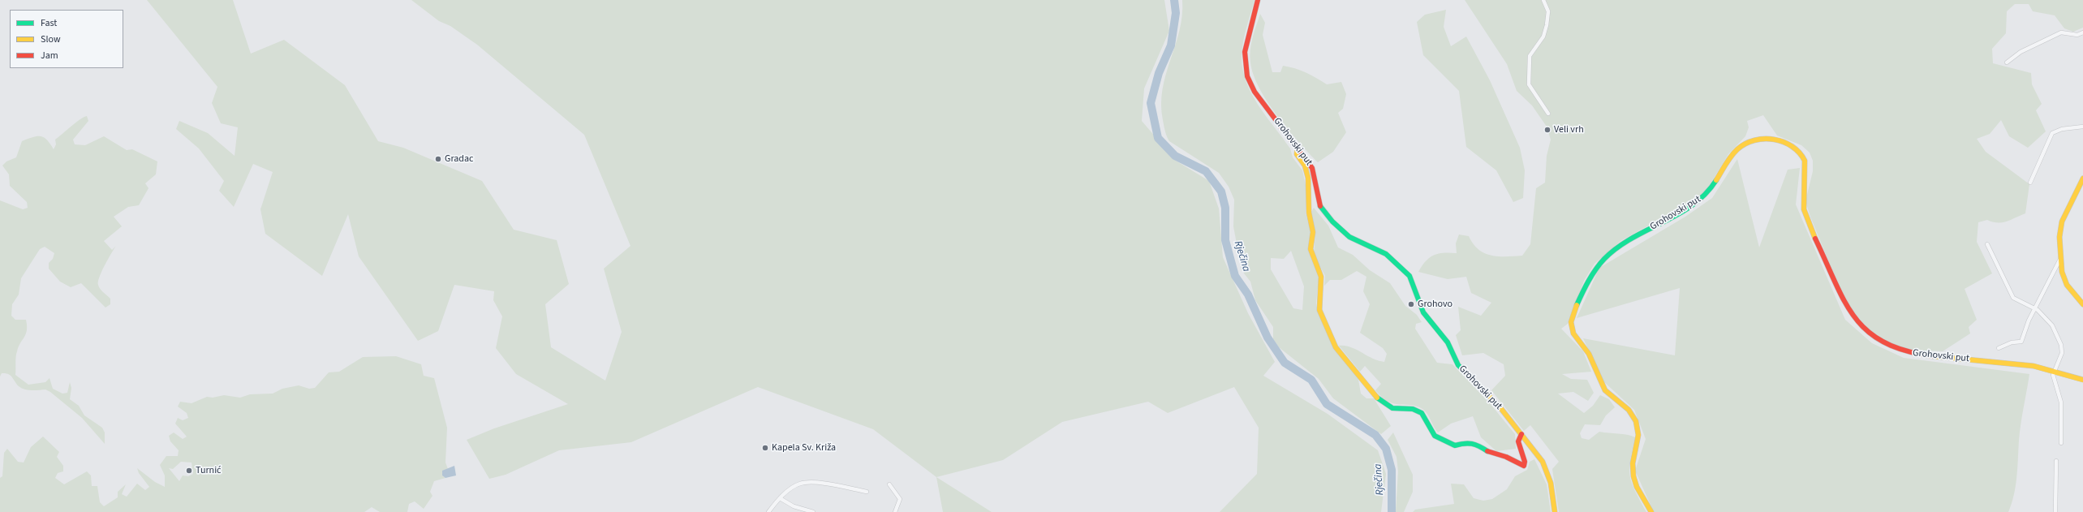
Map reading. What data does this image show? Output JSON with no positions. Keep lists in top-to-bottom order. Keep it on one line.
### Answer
{"streets":{"main road":["Grohovski put"]},"water":["Rječina"],"places":["Veli vrh","Gradac","Grohovo","Kapela Sv. Križa","Turnić"],"legend":["Fast","Slow","Jam"]}
